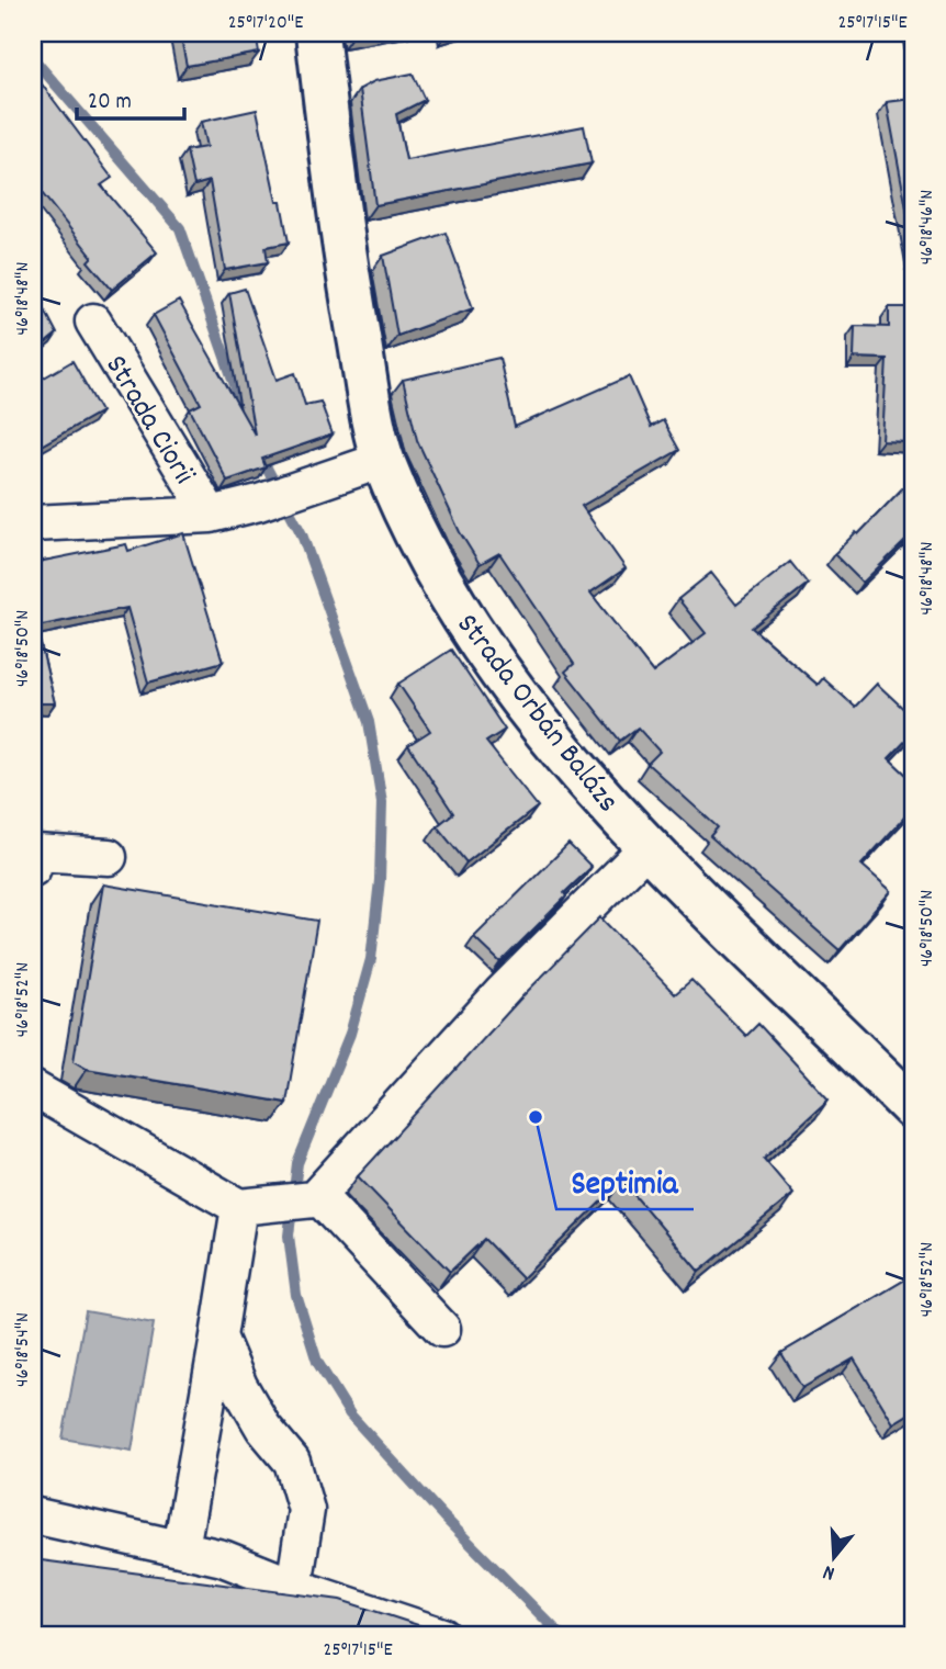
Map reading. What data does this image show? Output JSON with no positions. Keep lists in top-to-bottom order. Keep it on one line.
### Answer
{"streets":{"main road":["Strada Orbán Balázs"],"street":["Strada Ciorii"]},"places":["Septimia"],"scale_bar":"20 m","north":"bottom","coordinates":["25°17'20\"E","25°17'15\"E","46°18'46\"N","46°18'48\"N","46°18'50\"N","46°18'52\"N","46°18'54\"N"]}
